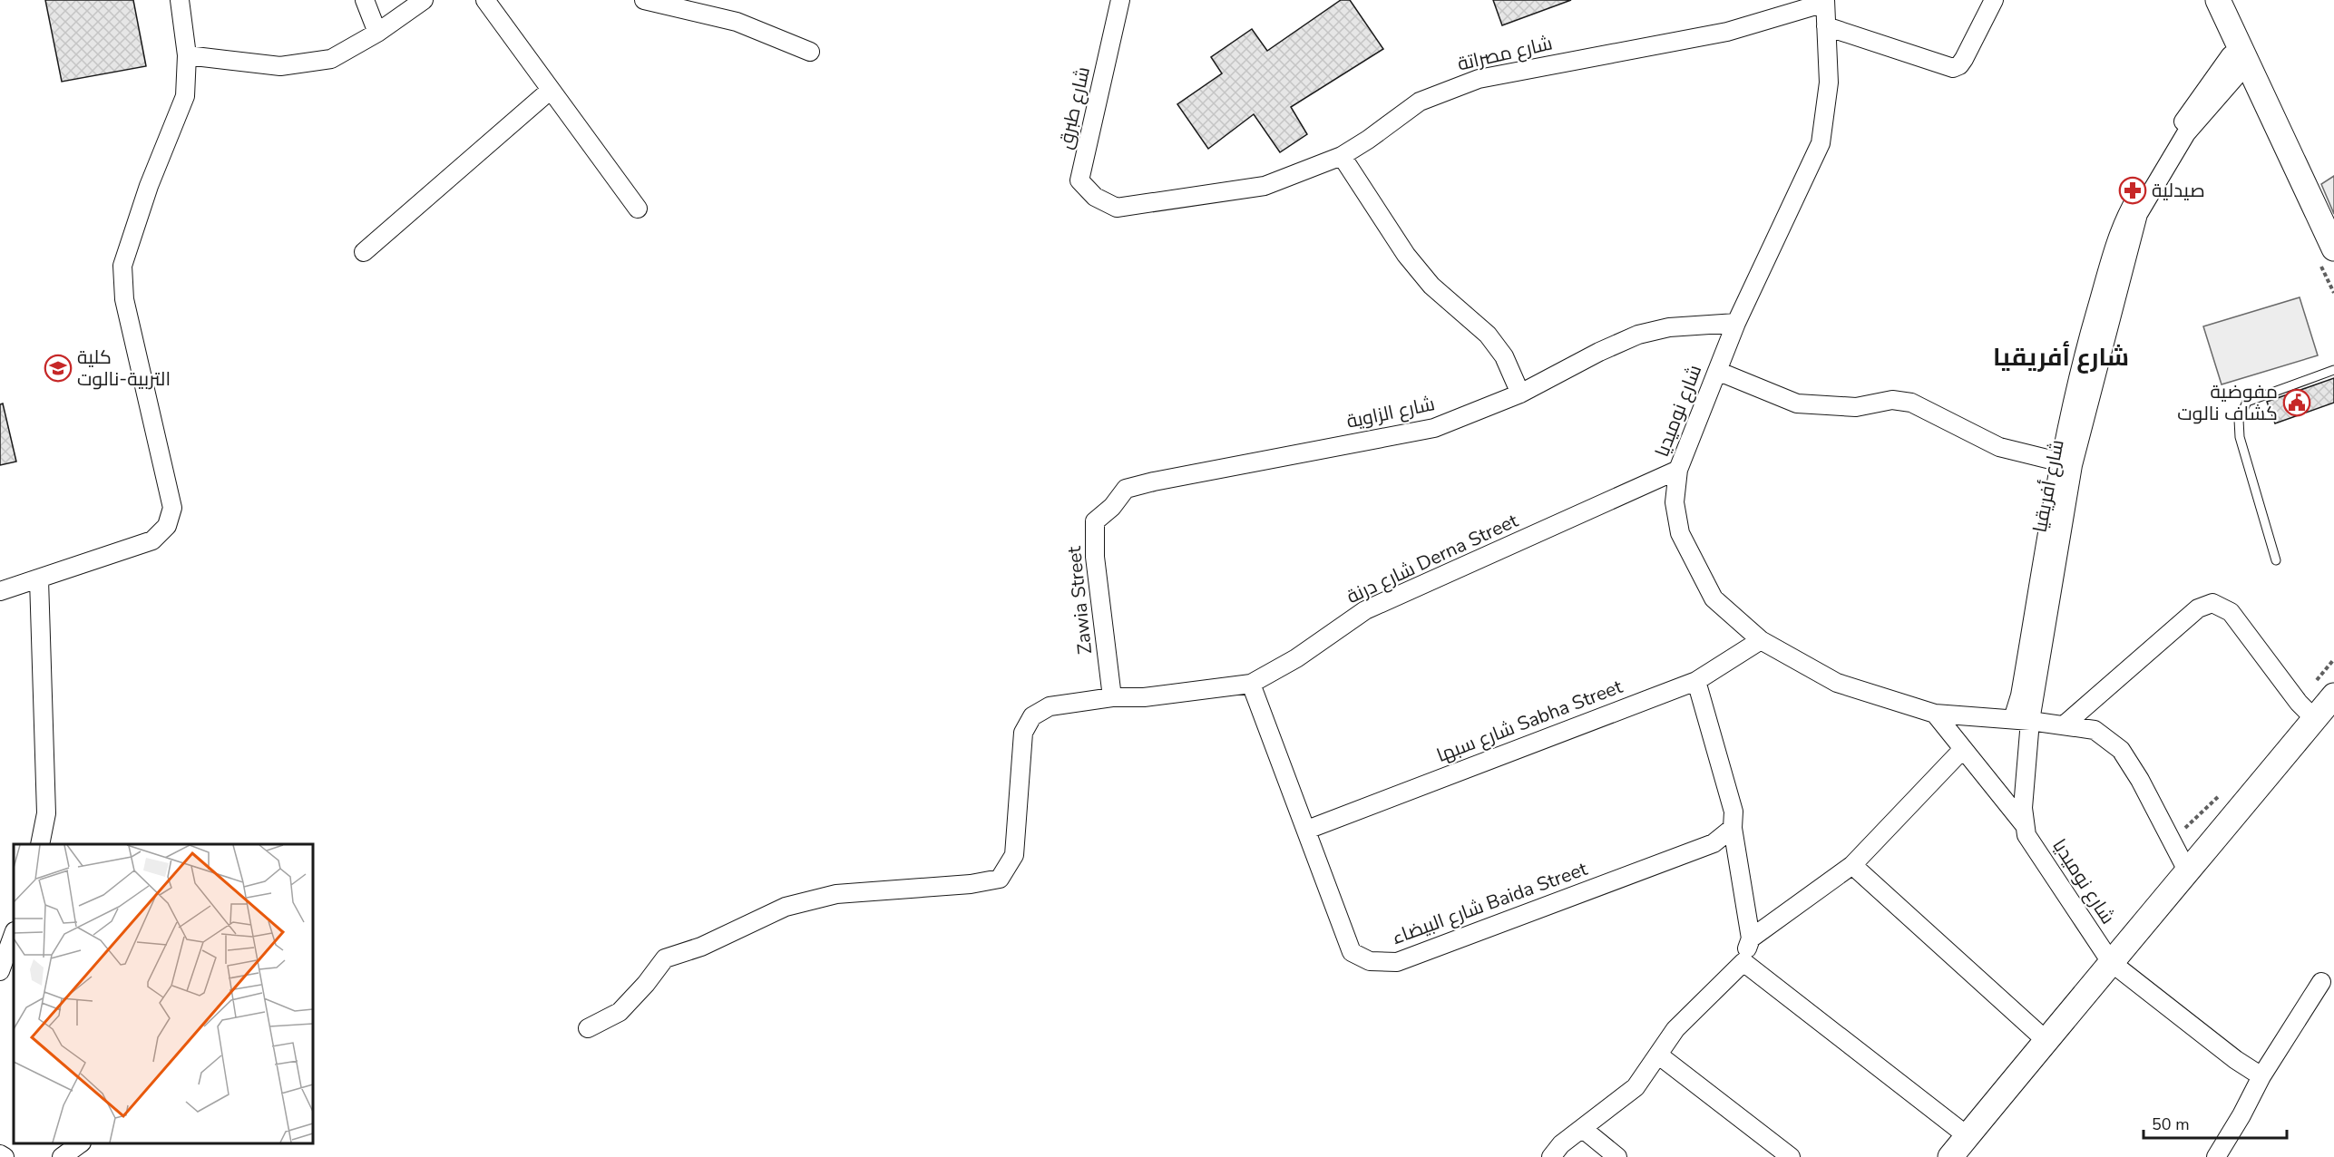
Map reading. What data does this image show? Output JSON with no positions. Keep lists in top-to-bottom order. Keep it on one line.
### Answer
{"streets":{"street":["شارع مصراتة","شارع طبرق","شارع نوميديا","شارع الزاوية","شارع أفريقيا","شارع درنة Derna Street","Zawia Street","شارع سبها Sabha Street","شارع البيضاء Baida Street"]},"crossings":[["شارع مصراتة","شارع طبرق"],["شارع مصراتة","شارع نوميديا"],["شارع نوميديا","شارع الزاوية"],["شارع نوميديا","شارع أفريقيا"],["شارع نوميديا","شارع درنة Derna Street"],["شارع نوميديا","شارع سبها Sabha Street"],["شارع الزاوية","Zawia Street"],["شارع درنة Derna Street","Zawia Street"],["شارع درنة Derna Street","شارع البيضاء Baida Street"],["شارع سبها Sabha Street","شارع البيضاء Baida Street"]],"districts":["شارع أفريقيا"],"places":{"pharmacy":["صيدلية"],"school or university":["كلية التربية-نالوت"],"public building":["مفوضية كشاف نالوت"]},"scale_bar":"50 m"}
